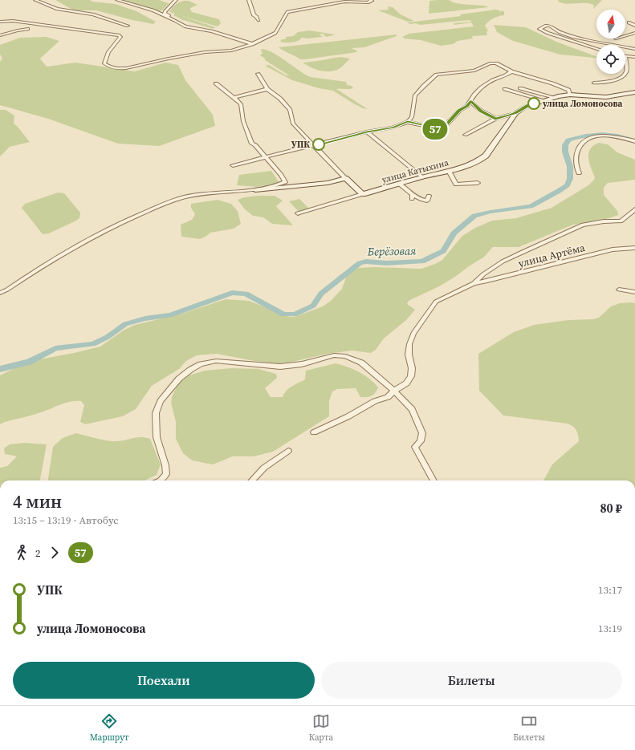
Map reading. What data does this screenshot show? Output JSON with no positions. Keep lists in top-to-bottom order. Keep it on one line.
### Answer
{"streets":{"street":["улица Катыхина","улица Артёма"]},"water":["Берёзовая"],"places":["улица Ломоносова","УПК"],"lines":["bus line 57"],"north":"top","page":{"on_map":"57","heading":["4 мин","13:15 – 13:19 · Автобус","80 ₽"],"legs":["2","57"],"list":[{"name":"УПК","value":"13:17"},{"name":"улица Ломоносова","value":"13:19"}],"buttons":["Поехали","Билеты"],"tabs":["Маршрут","Карта","Билеты"]}}
